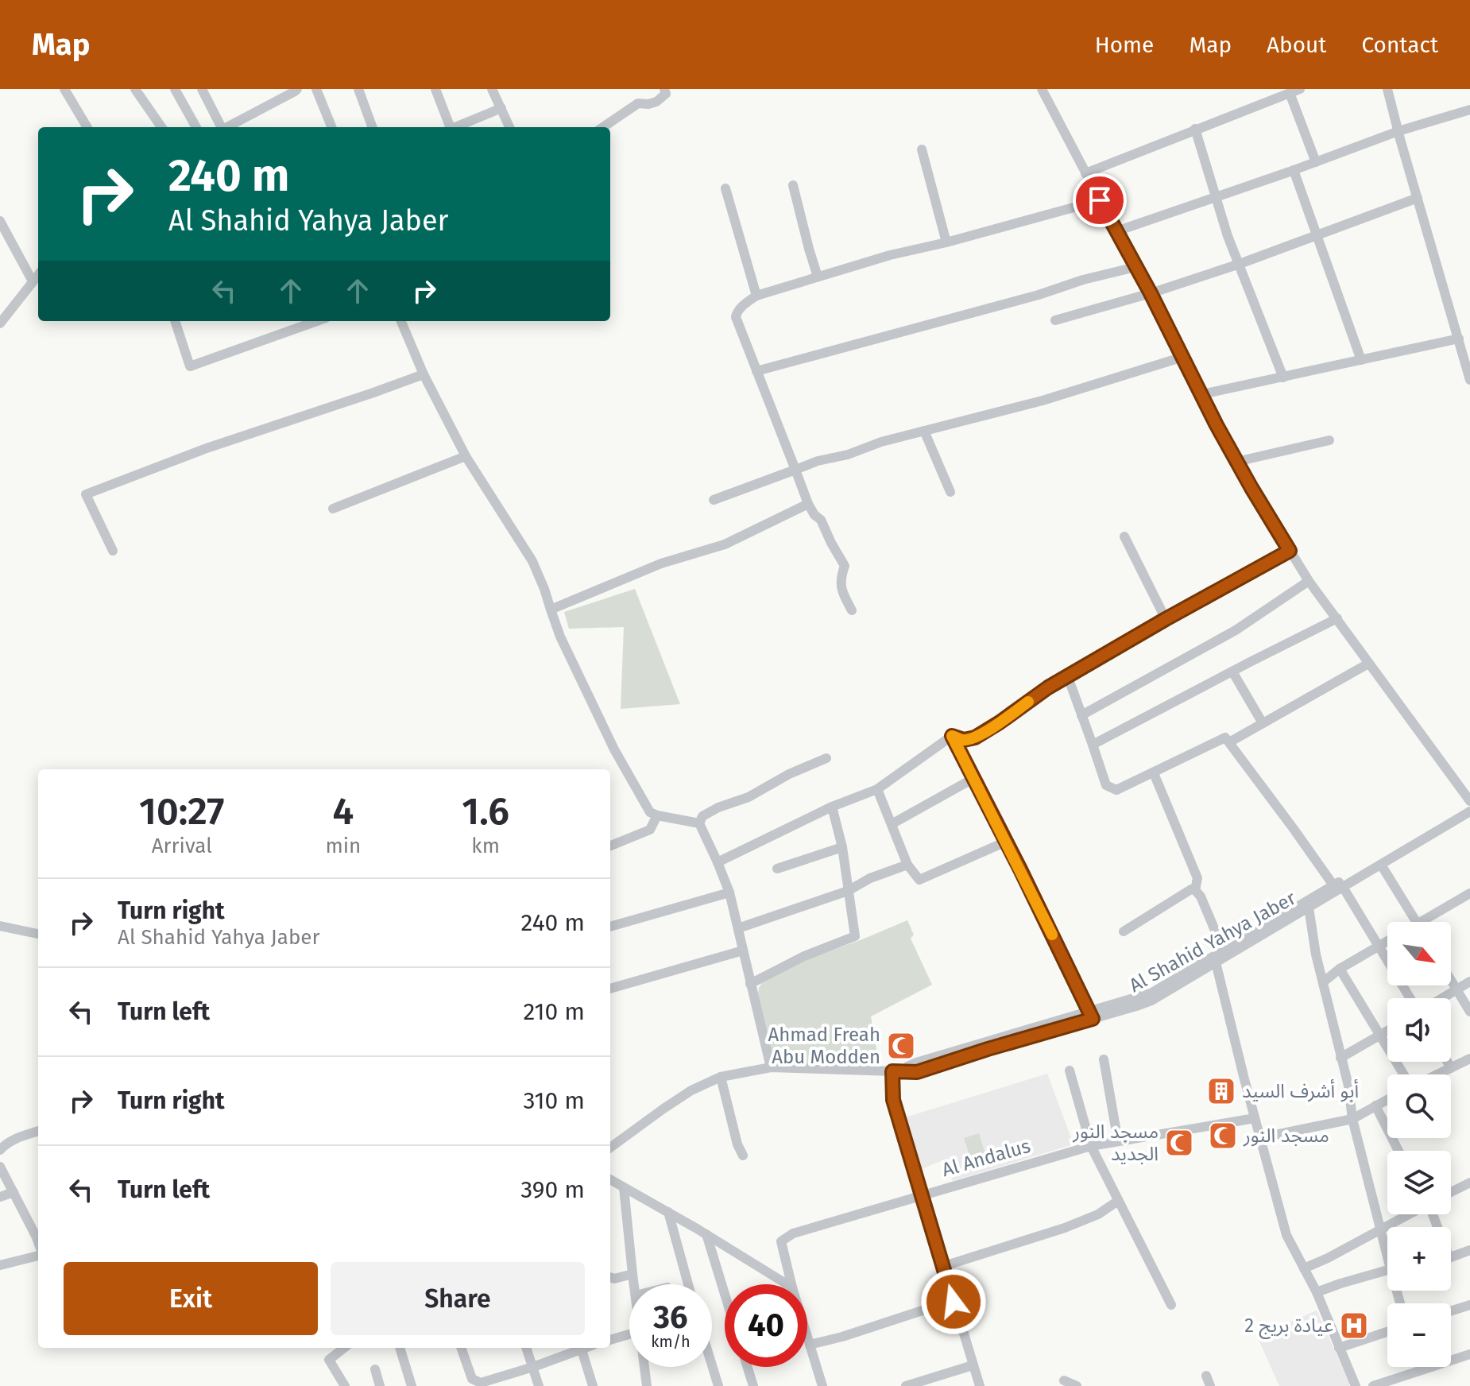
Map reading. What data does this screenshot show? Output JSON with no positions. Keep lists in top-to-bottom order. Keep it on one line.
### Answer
{"streets":{"street":["Al Shahid Yahya Jaber","Al Andalus"]},"places":{"mosque":["Ahmad Freah Abu Modden","مسجد النور","مسجد النور الجديد"],"building":["أبو أشرف السيد"],"hospital":["عيادة بريج 2"]},"north":"bottom right","page":{"header":"Map","nav":["Home","Map","About","Contact"],"turn":["240 m","Al Shahid Yahya Jaber"],"eta":["10:27","Arrival","4","min","1.6","km"],"list":[{"name":"Turn right","note":"Al Shahid Yahya Jaber","value":"240 m"},{"name":"Turn left","value":"210 m"},{"name":"Turn right","value":"310 m"},{"name":"Turn left","value":"390 m"}],"map_buttons":["+","−"],"buttons":["Exit","Share"],"speed":"36 km/h","limit":"40"}}
